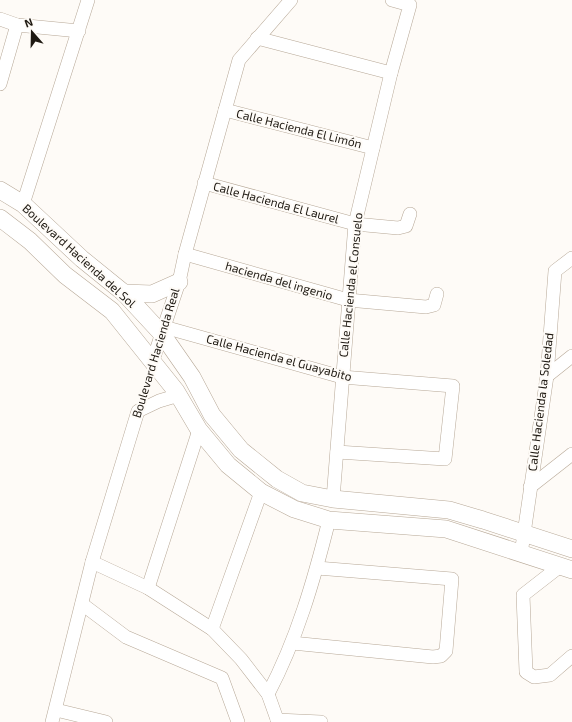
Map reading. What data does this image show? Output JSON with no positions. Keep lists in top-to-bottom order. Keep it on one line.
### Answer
{"streets":{"street":["Calle Hacienda El Limón","Calle Hacienda El Laurel","Boulevard Hacienda del Sol","hacienda del ingenio","Calle Hacienda el Consuelo","Boulevard Hacienda Real","Calle Hacienda el Guayabito","Calle Hacienda la Soledad"]},"crossings":[["Calle Hacienda El Limón","Calle Hacienda el Consuelo"],["Calle Hacienda El Limón","Boulevard Hacienda Real"],["Calle Hacienda El Laurel","Calle Hacienda el Consuelo"],["Calle Hacienda El Laurel","Boulevard Hacienda Real"],["Boulevard Hacienda del Sol","Calle Hacienda el Consuelo"],["Boulevard Hacienda del Sol","Boulevard Hacienda Real"],["Boulevard Hacienda del Sol","Calle Hacienda el Guayabito"],["Boulevard Hacienda del Sol","Calle Hacienda la Soledad"],["hacienda del ingenio","Calle Hacienda el Consuelo"],["hacienda del ingenio","Boulevard Hacienda Real"],["Calle Hacienda el Consuelo","Calle Hacienda el Guayabito"],["Boulevard Hacienda Real","Calle Hacienda el Guayabito"]],"north":"top"}
